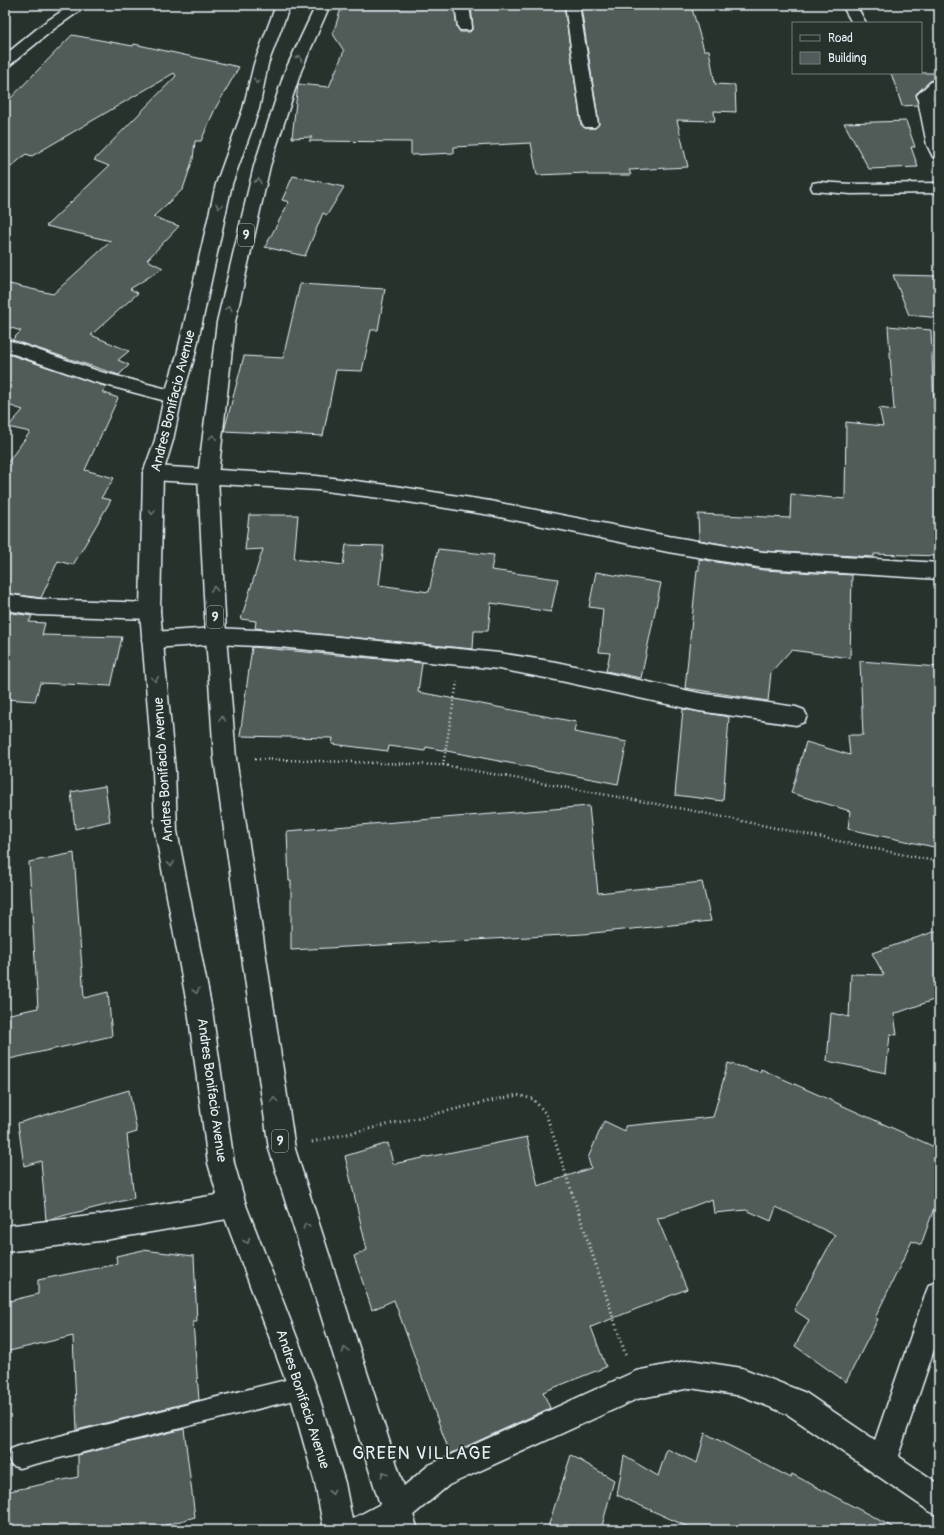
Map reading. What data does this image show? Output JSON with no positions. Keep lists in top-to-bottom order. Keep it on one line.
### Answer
{"streets":{"main road":["9","Andres Bonifacio Avenue"]},"districts":["GREEN VILLAGE"],"legend":["Road","Building"]}
